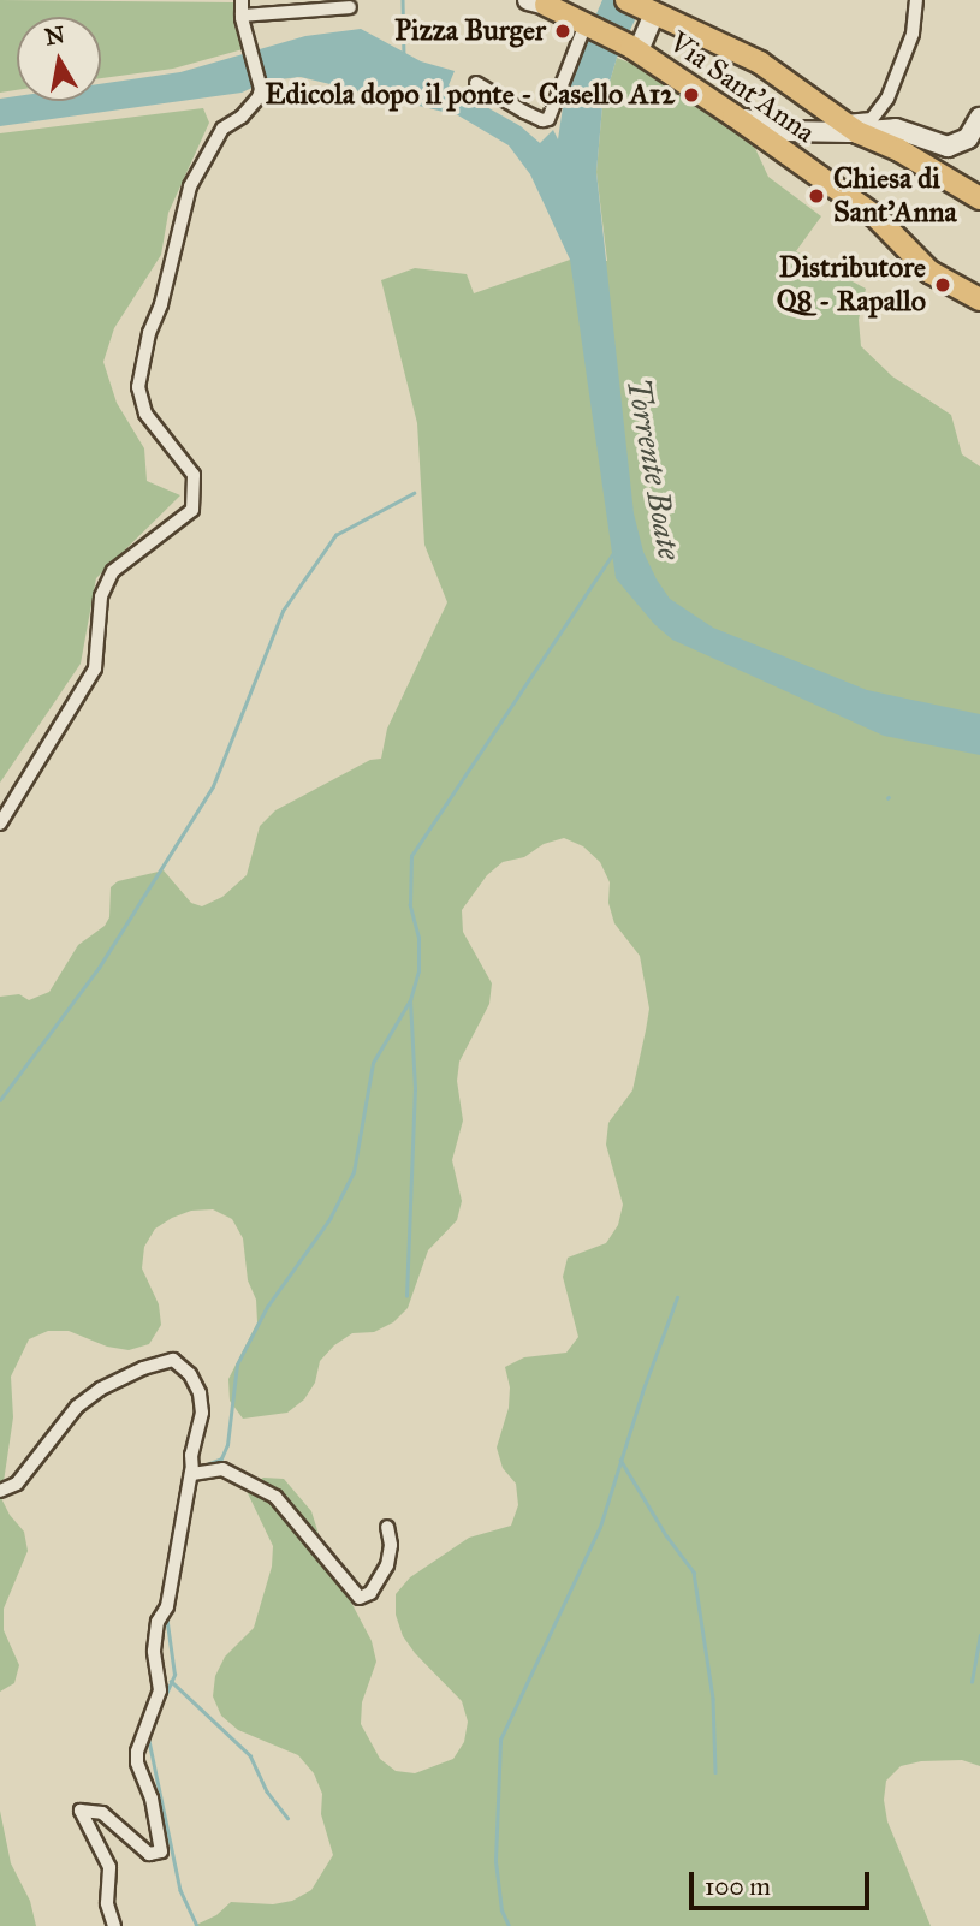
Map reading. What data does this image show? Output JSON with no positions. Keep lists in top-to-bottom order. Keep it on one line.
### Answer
{"streets":{"main road":["Via Sant'Anna"]},"water":["Torrente Boate"],"places":["Pizza Burger","Edicola dopo il ponte - Casello A12","Chiesa di Sant'Anna","Distributore Q8 - Rapallo"],"scale_bar":"100 m","north":"top"}
